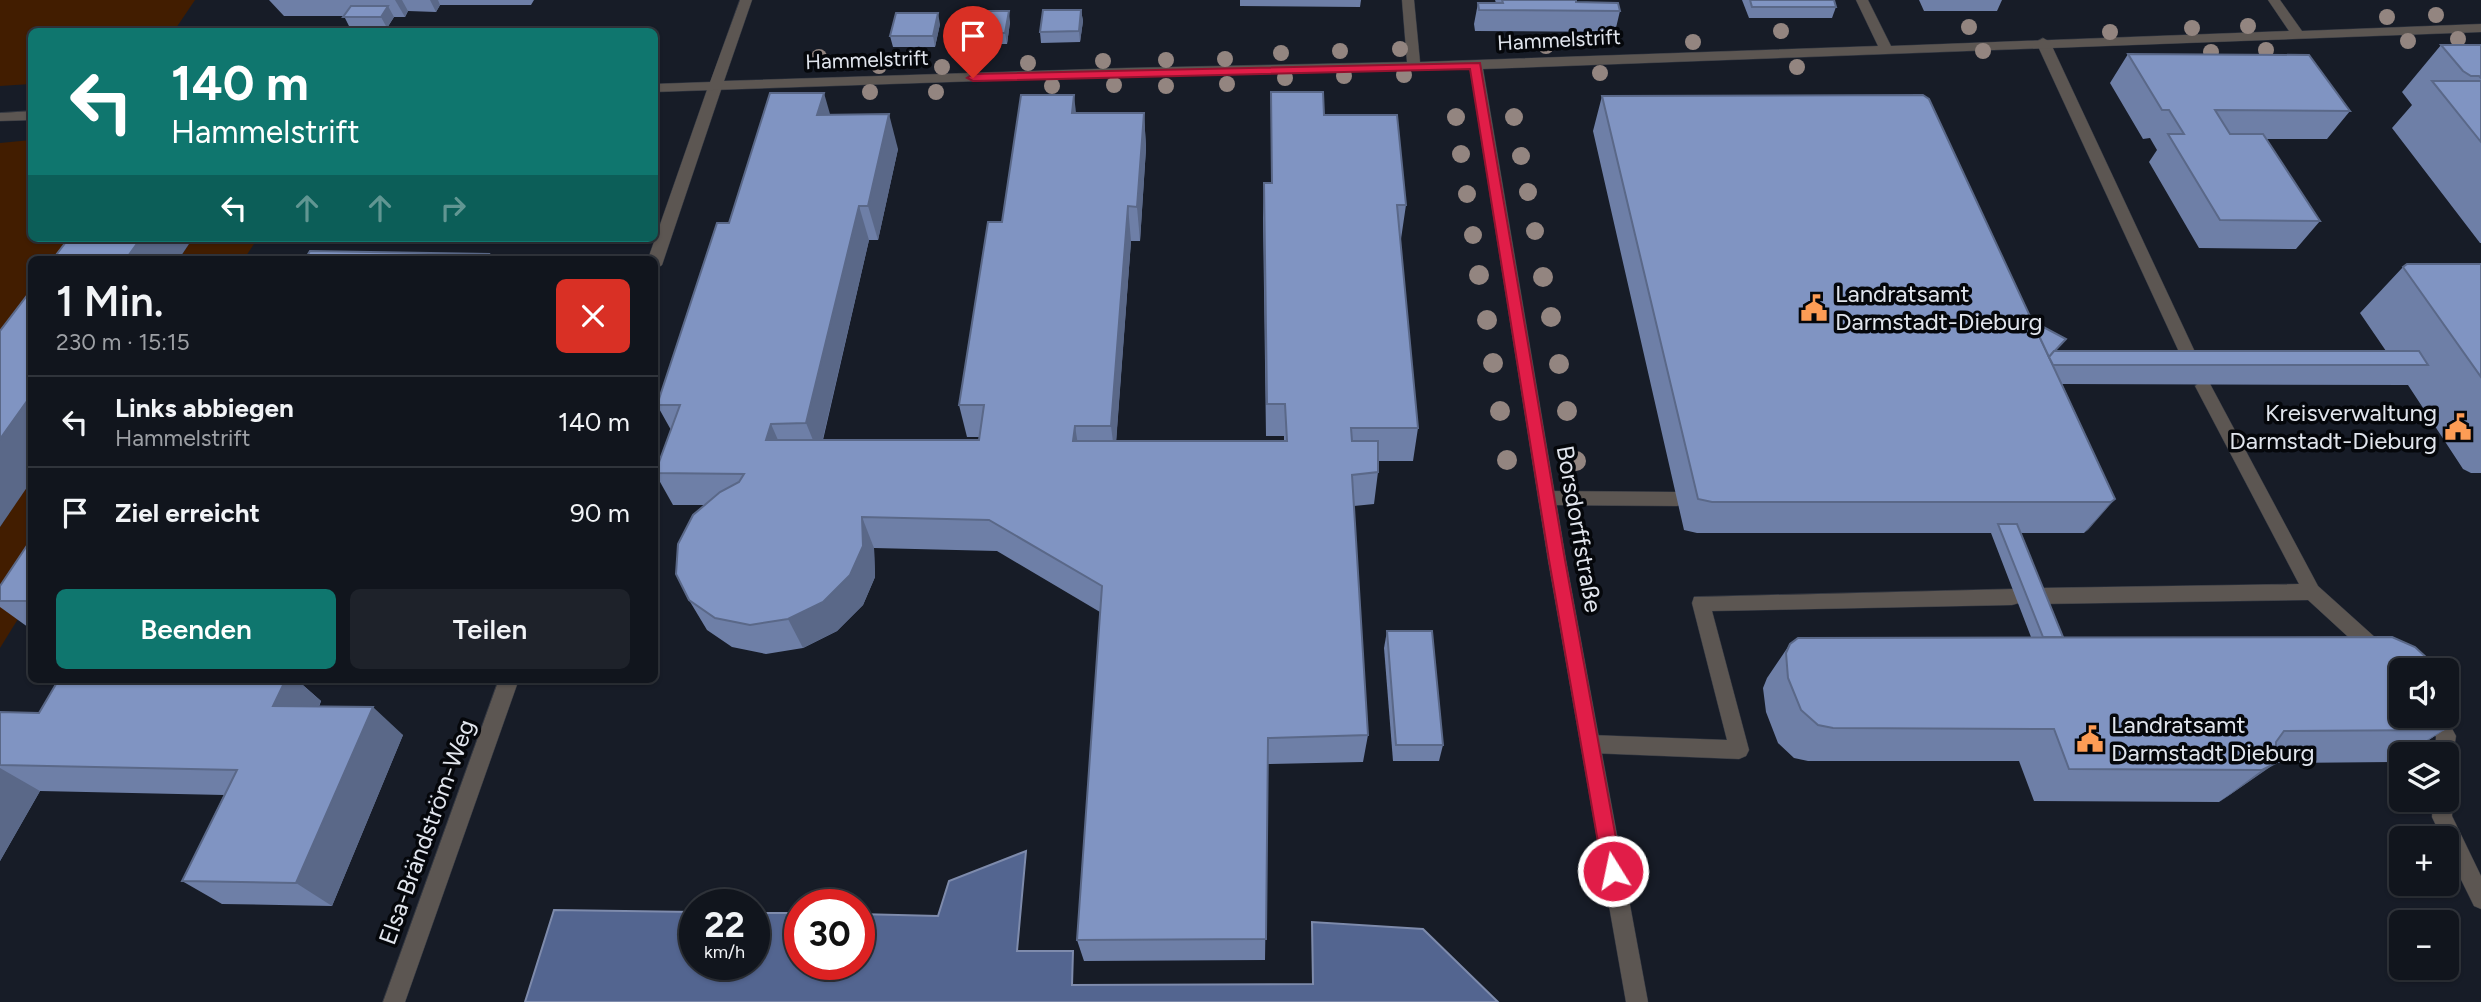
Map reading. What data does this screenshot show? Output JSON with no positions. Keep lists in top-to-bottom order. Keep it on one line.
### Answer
{"streets":{"street":["Hammelstrift","Borsdorffstraße","Elsa-Brändström-Weg"]},"crossings":[["Hammelstrift","Borsdorffstraße"]],"places":{"public building":["Landratsamt Darmstadt-Dieburg","Kreisverwaltung Darmstadt-Dieburg","Landratsamt Darmstadt Dieburg"]},"page":{"turn":["140 m","Hammelstrift"],"heading":["1 Min.","230 m · 15:15"],"list":[{"name":"Links abbiegen","note":"Hammelstrift","value":"140 m"},{"name":"Ziel erreicht","value":"90 m"}],"buttons":["Beenden","Teilen"],"map_buttons":["+","−"],"speed":"22 km/h","limit":"30"}}
